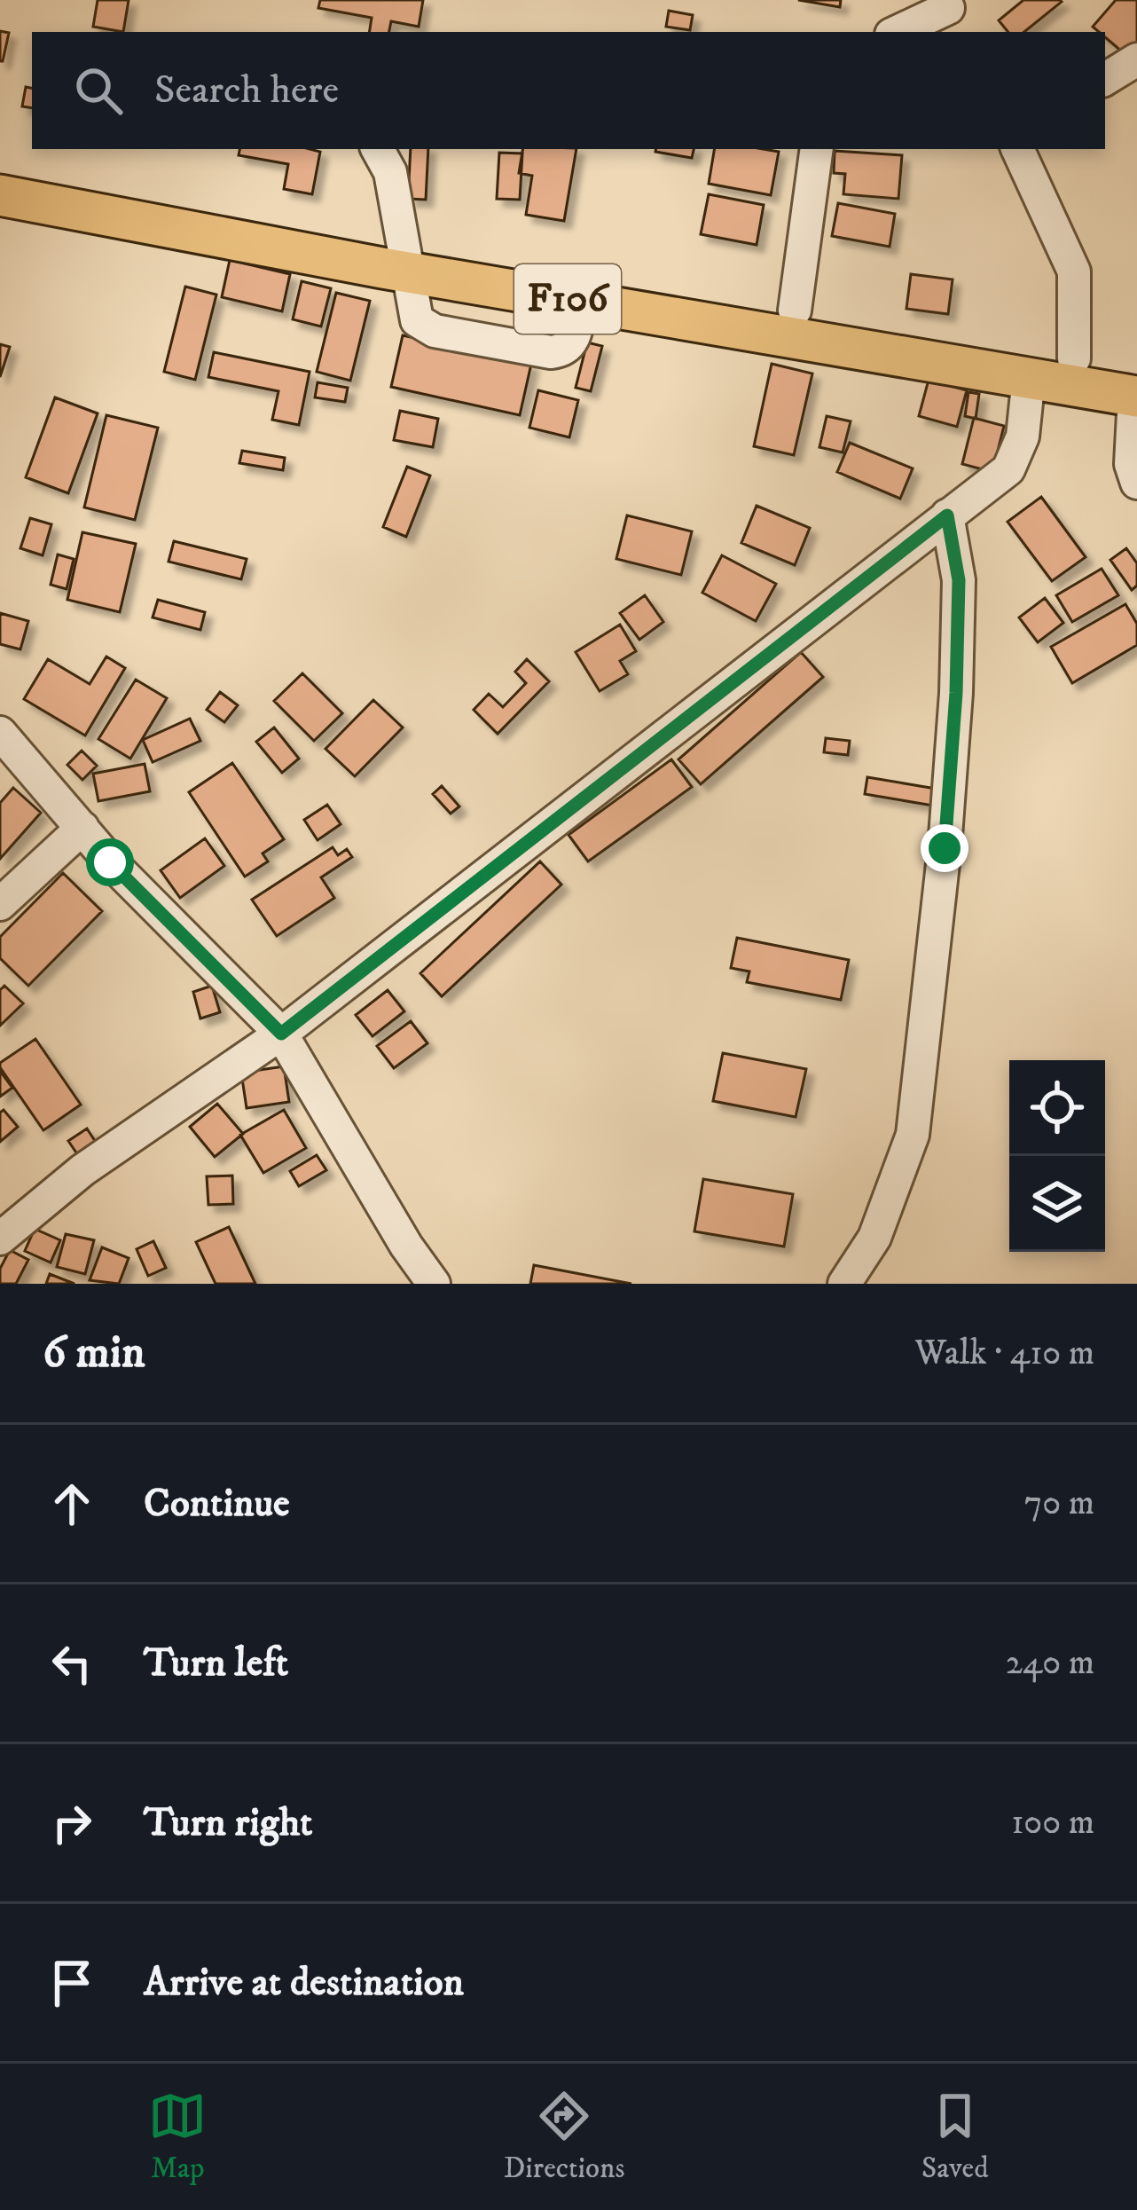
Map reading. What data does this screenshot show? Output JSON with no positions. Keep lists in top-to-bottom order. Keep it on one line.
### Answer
{"streets":{"main road":["F106"]},"page":{"search":"Search here","heading":["6 min","Walk · 410 m"],"list":[["Continue","70 m"],["Turn left","240 m"],["Turn right","100 m"],"Arrive at destination"],"nav":["Map","Directions","Saved"]}}
